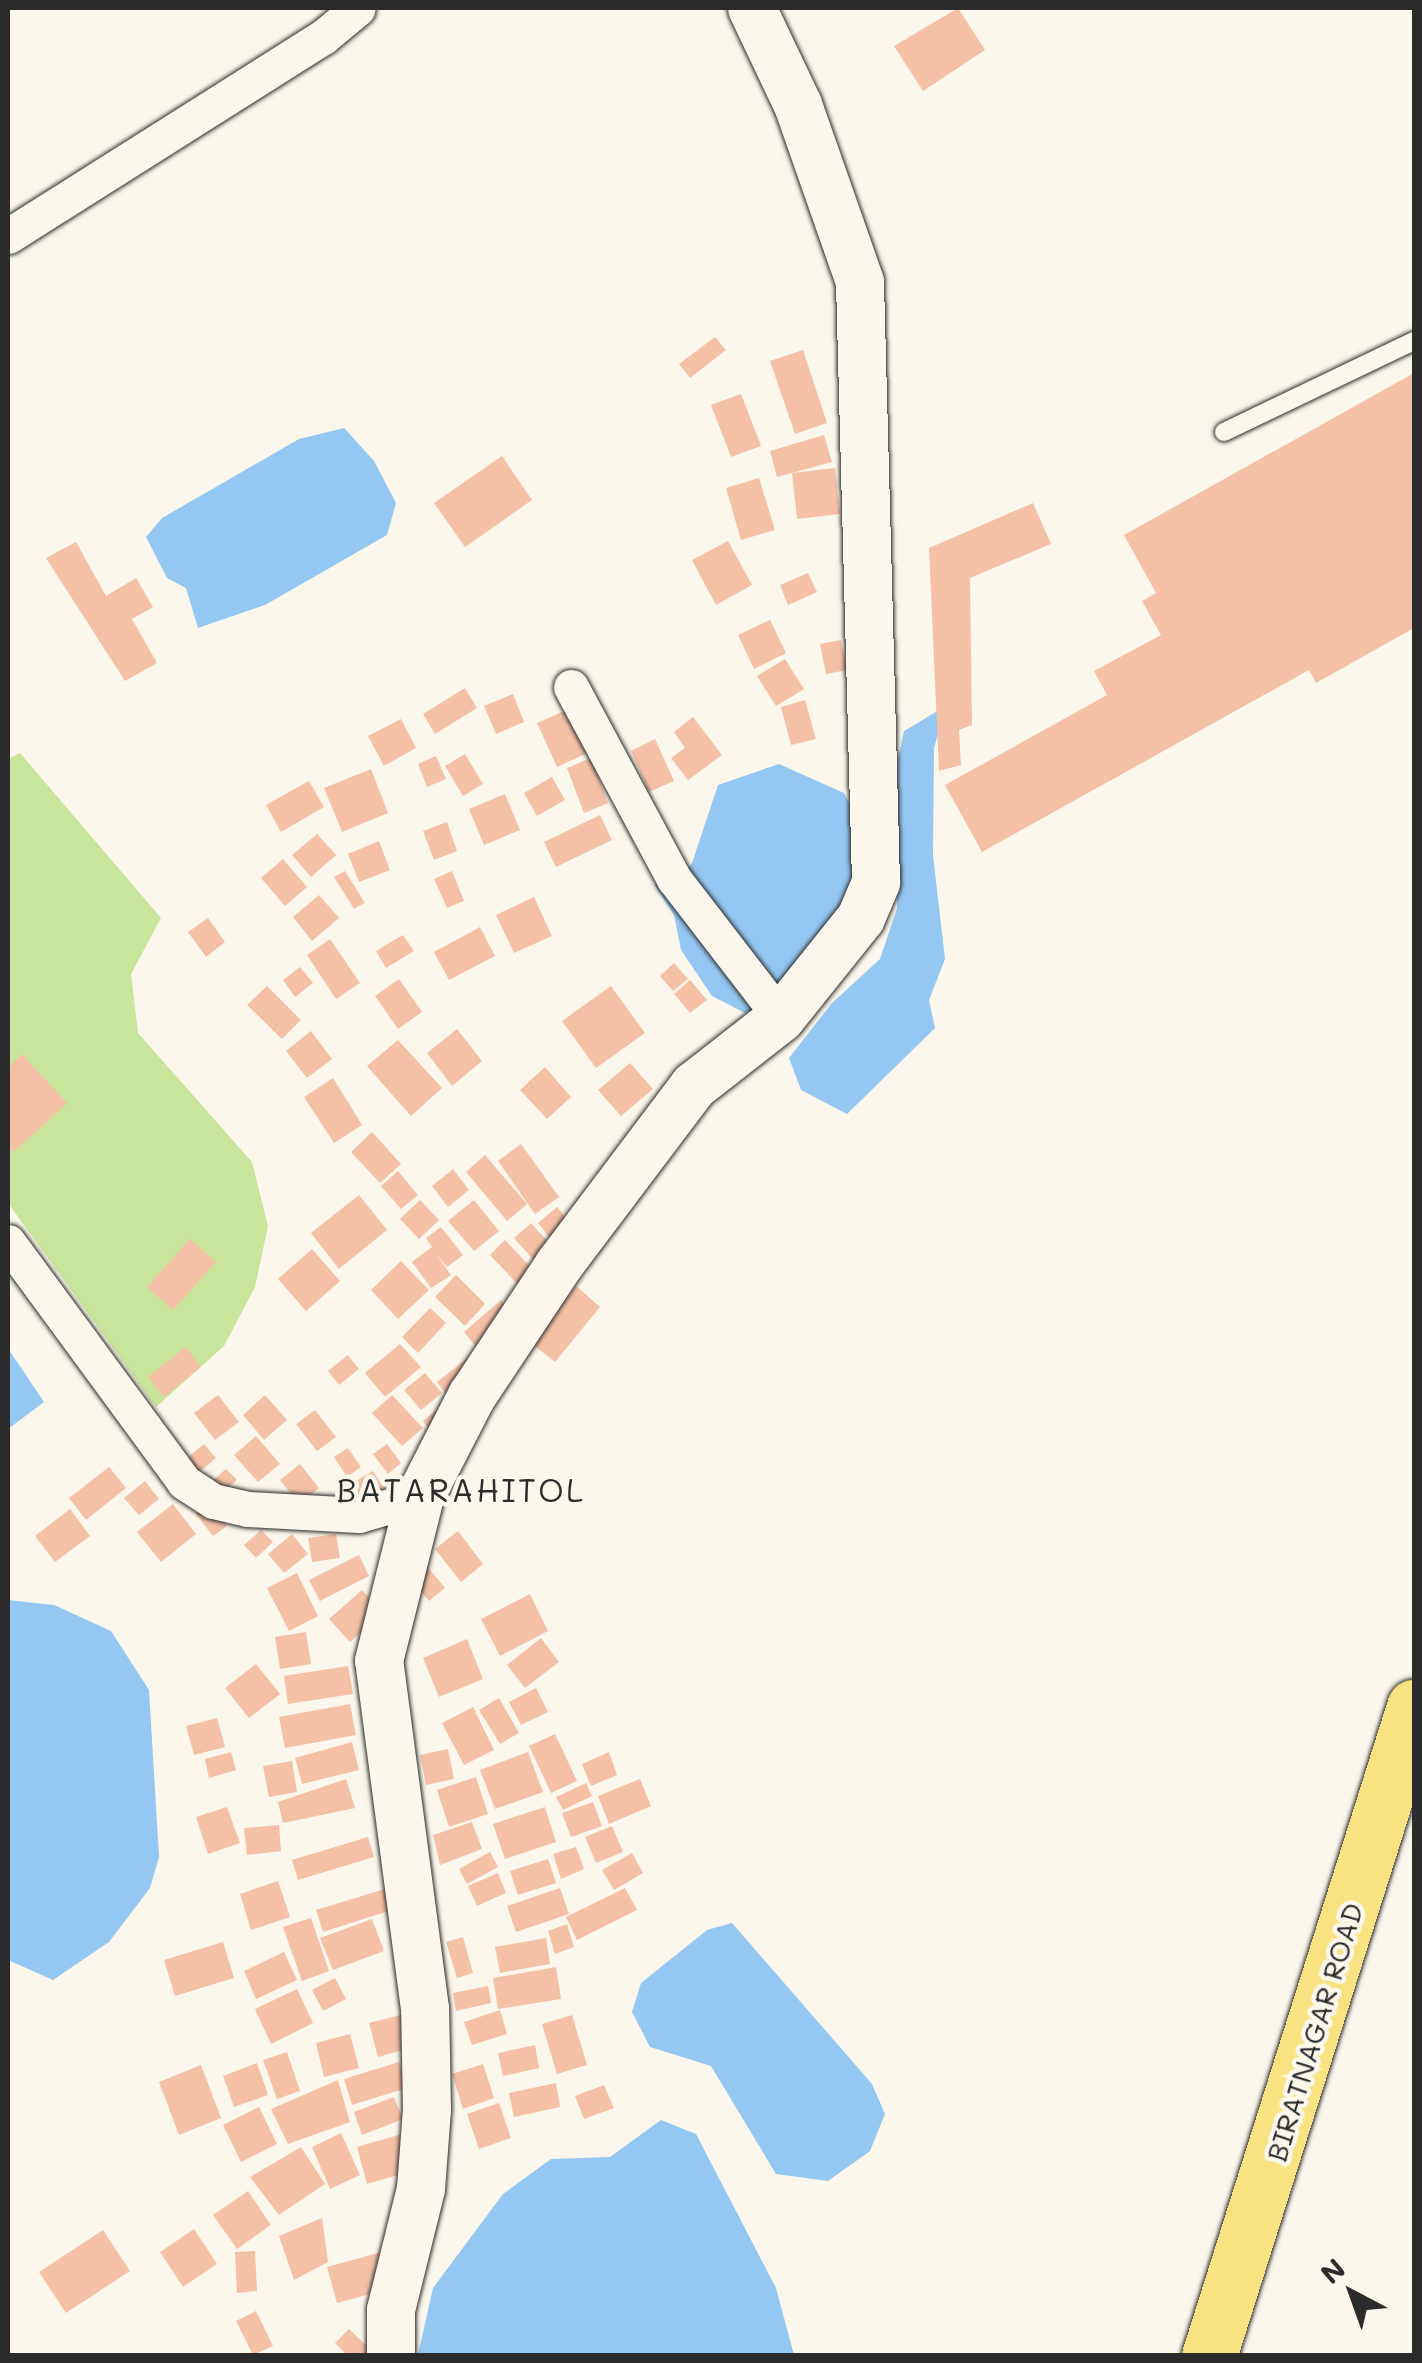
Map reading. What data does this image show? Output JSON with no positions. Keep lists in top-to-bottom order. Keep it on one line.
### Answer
{"streets":{"main road":["BIRATNAGAR ROAD"]},"districts":["BATARAHITOL"],"north":"top left"}
